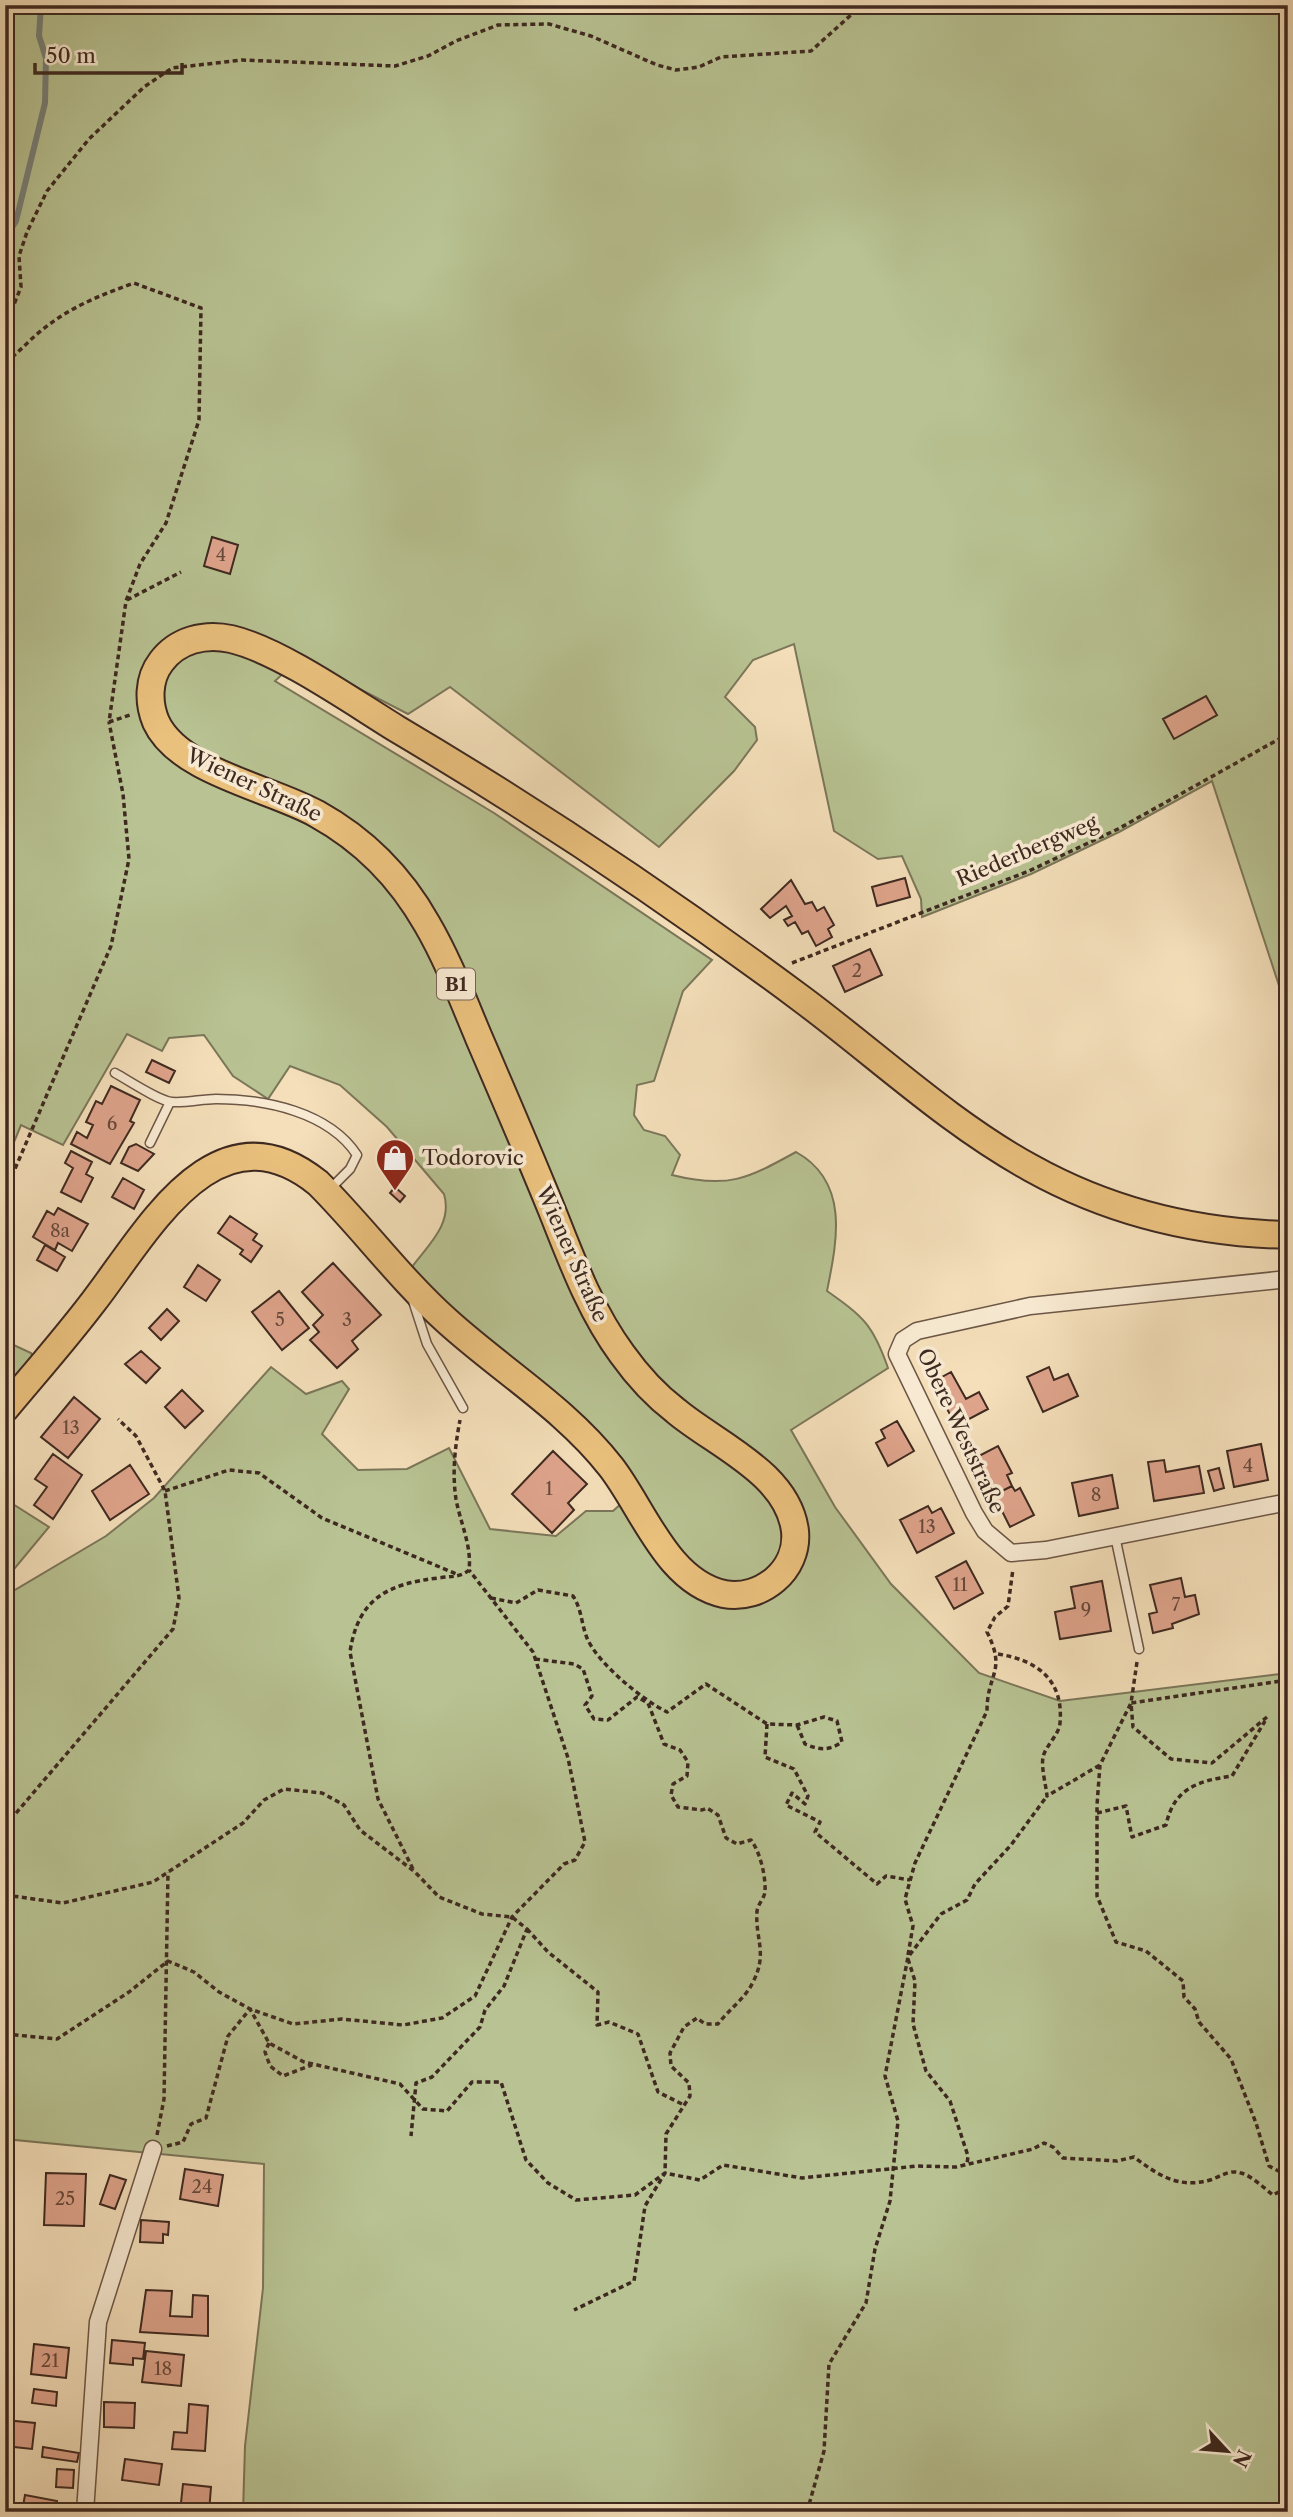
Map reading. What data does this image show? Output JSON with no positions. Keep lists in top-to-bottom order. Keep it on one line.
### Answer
{"streets":{"main road":["Wiener Straße","B1"],"street":["Obere Weststraße"],"path":["Riederbergweg"]},"places":{"shop":["Todorovic"]},"house_numbers":["4","2","6","8a","5","3","13","4","1","8","13","11","7","9","24","25","21","18"],"scale_bar":"50 m","north":"bottom right"}
